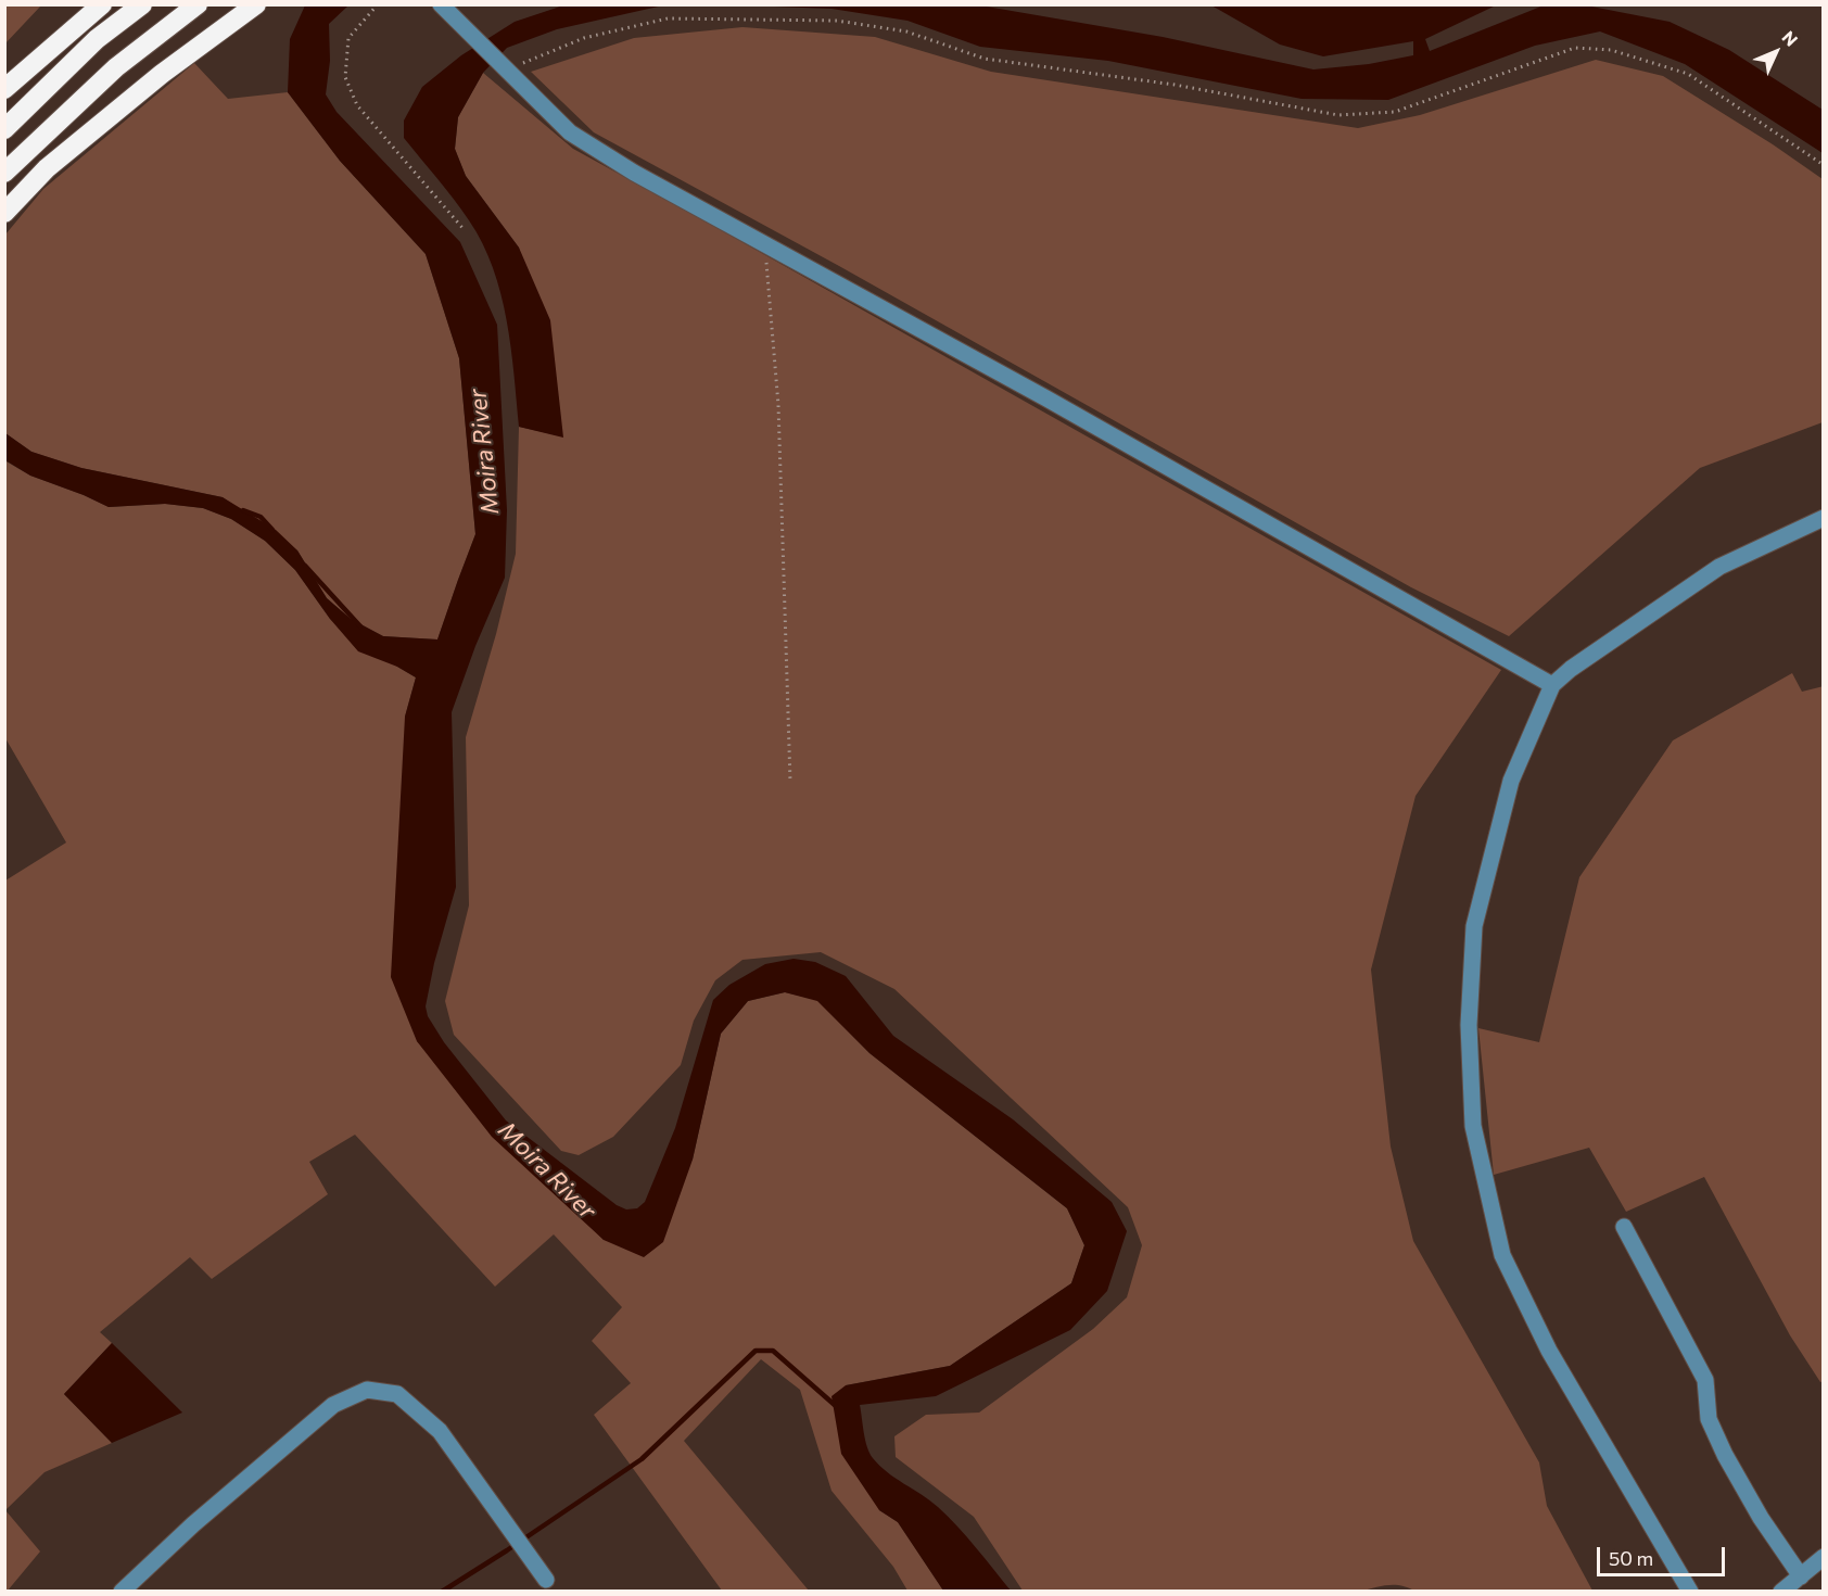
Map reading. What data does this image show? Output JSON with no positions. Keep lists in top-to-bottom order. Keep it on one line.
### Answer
{"water":["Moira River"],"scale_bar":"50 m","north":"top right"}
